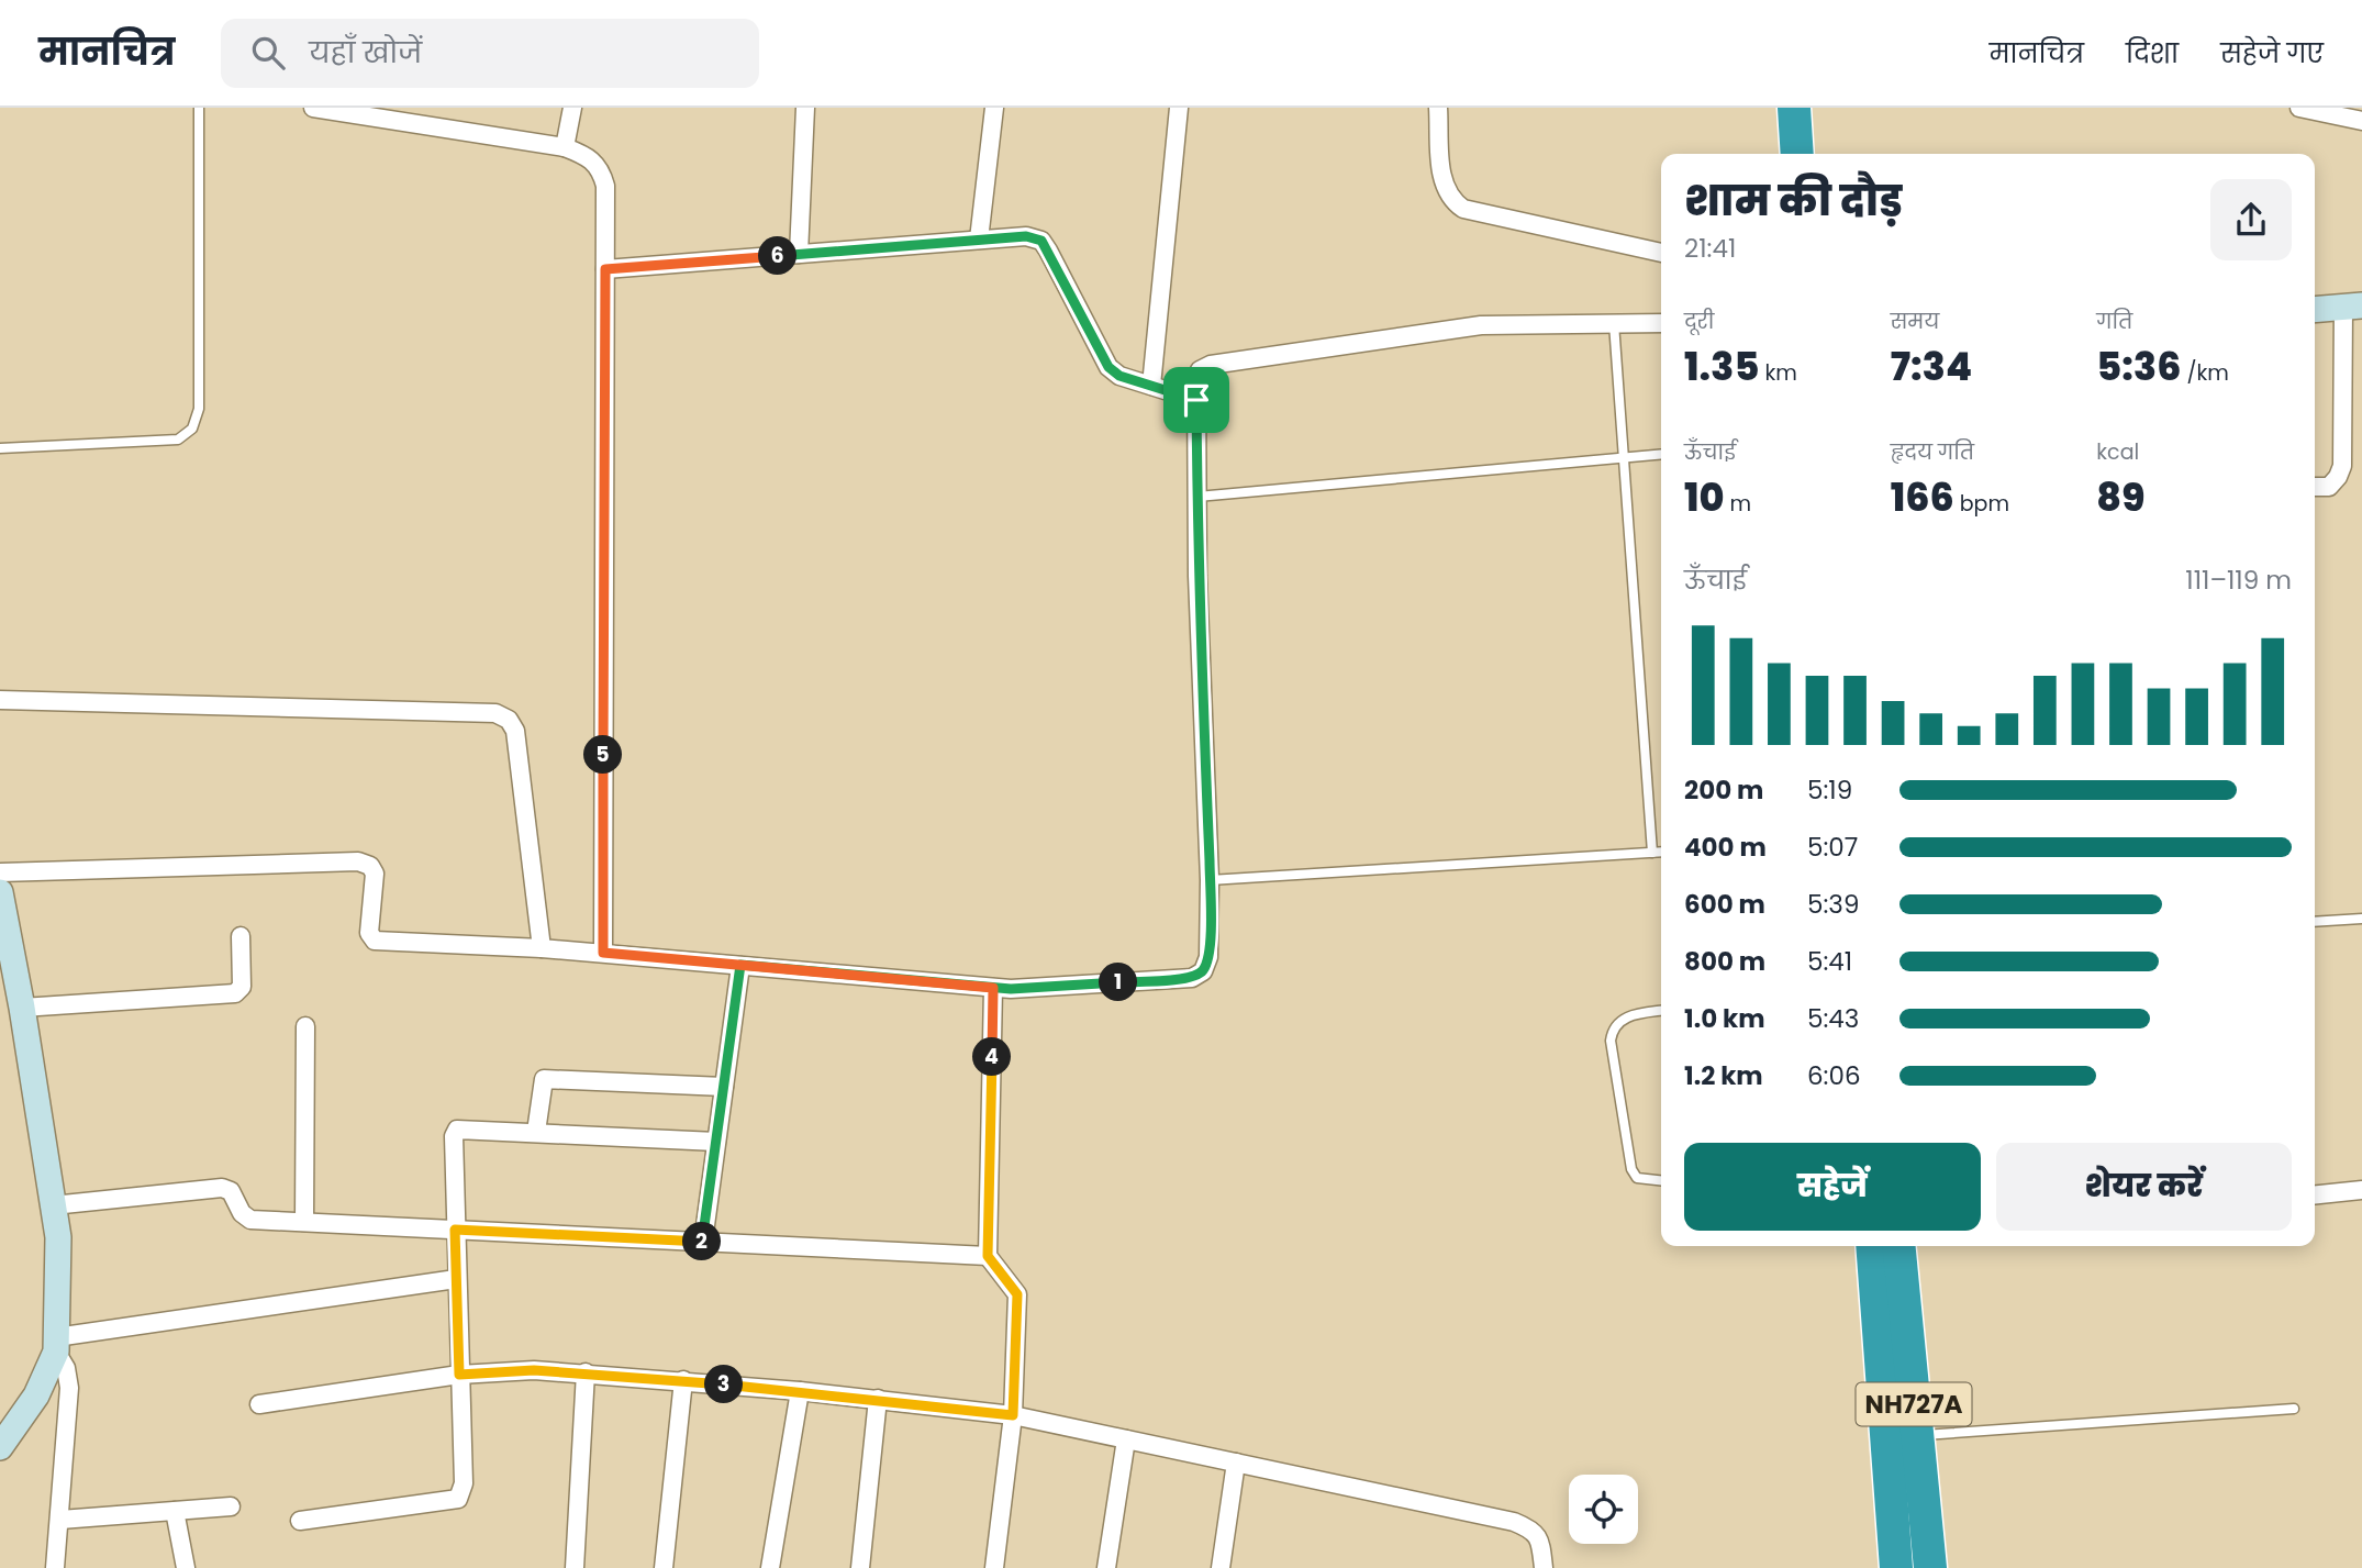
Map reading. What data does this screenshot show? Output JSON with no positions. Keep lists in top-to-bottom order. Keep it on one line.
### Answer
{"streets":{"highway":["NH727A"]},"page":{"header":"मानचित्र","search":"यहाँ खोजें","nav":["मानचित्र","दिशा","सहेजे गए"],"heading":["शाम की दौड़","21:41"],"pins":["6","5","1","4","2","3"],"stats":[["दूरी","1.35 km"],["समय","7:34"],["गति","5:36 /km"],["ऊँचाई","10 m"],["हृदय गति","166 bpm"],["kcal","89"]],"chart":["ऊँचाई","111–119 m"],"list":[{"name":"200 m","note":"5:19"},{"name":"400 m","note":"5:07"},{"name":"600 m","note":"5:39"},{"name":"800 m","note":"5:41"},{"name":"1.0 km","note":"5:43"},{"name":"1.2 km","note":"6:06"}],"buttons":["सहेजें","शेयर करें"]}}
